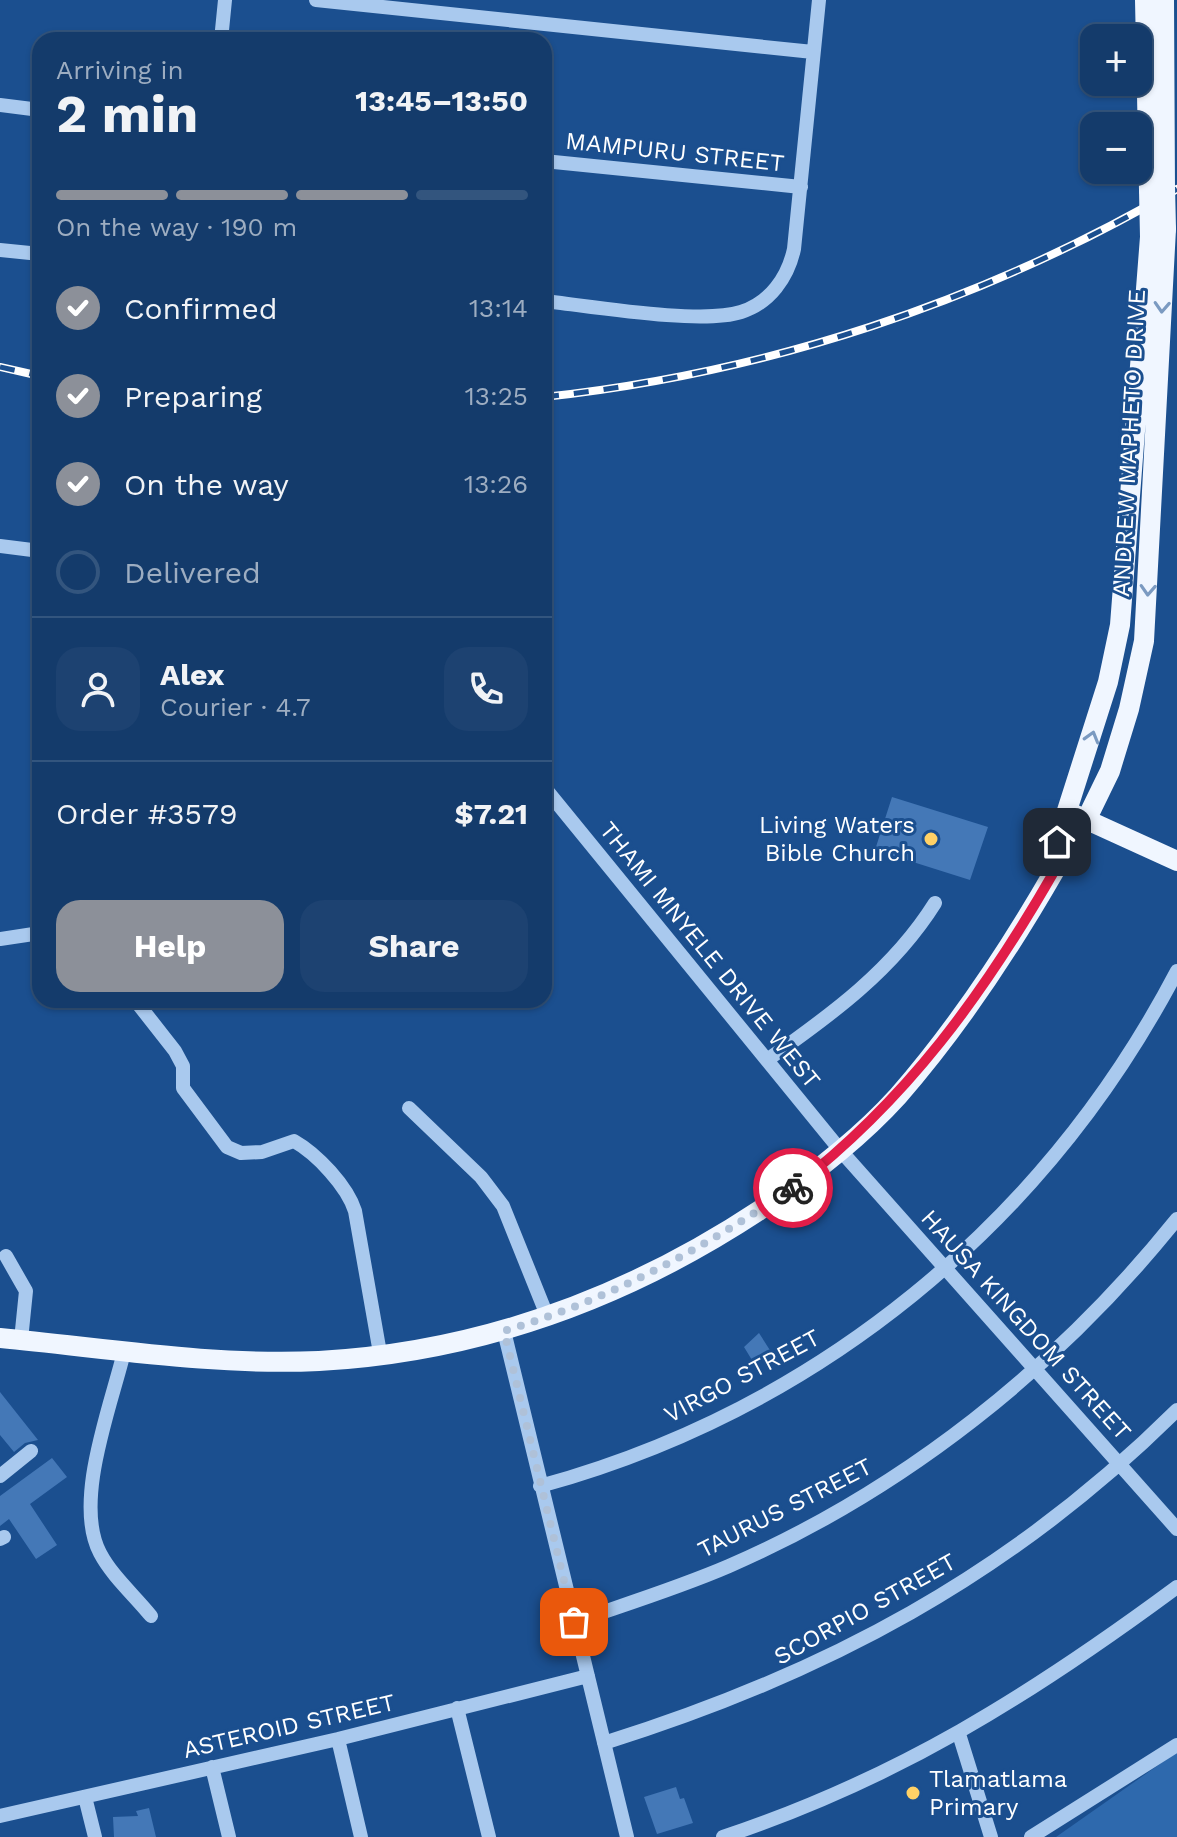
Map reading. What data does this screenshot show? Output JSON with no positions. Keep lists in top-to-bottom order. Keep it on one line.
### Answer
{"streets":{"main road":["ANDREW MAPHETO DRIVE"],"street":["MAMPURU STREET","THAMI MNYELE DRIVE WEST","HAUSA KINGDOM STREET","VIRGO STREET","TAURUS STREET","SCORPIO STREET","ASTEROID STREET"]},"crossings":[["ANDREW MAPHETO DRIVE","THAMI MNYELE DRIVE WEST"],["ANDREW MAPHETO DRIVE","HAUSA KINGDOM STREET"],["THAMI MNYELE DRIVE WEST","HAUSA KINGDOM STREET"],["HAUSA KINGDOM STREET","VIRGO STREET"],["HAUSA KINGDOM STREET","TAURUS STREET"],["HAUSA KINGDOM STREET","SCORPIO STREET"]],"places":["Living Waters Bible Church","Tlamatlama Primary"],"page":{"map_buttons":["+","−"],"heading":["2 min","Arriving in","13:45–13:50"],"panel":["Alex","Courier · 4.7","Order #3579","$7.21"],"bar":"On the way · 190 m","list":[["Confirmed","13:14"],["Preparing","13:25"],["On the way","13:26"],"Delivered"],"buttons":["Help","Share"]}}
